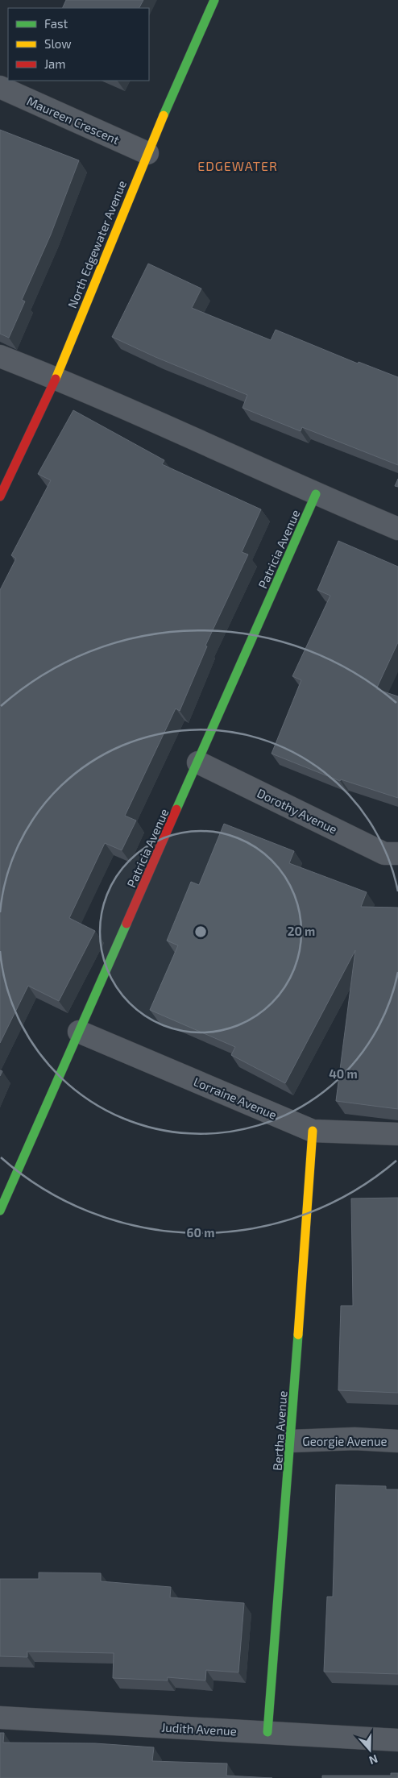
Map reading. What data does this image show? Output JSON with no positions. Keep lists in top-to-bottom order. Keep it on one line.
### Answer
{"streets":{"street":["Maureen Crescent","North Edgewater Avenue","Patricia Avenue","Dorothy Avenue","Lorraine Avenue","Bertha Avenue","Georgie Avenue","Judith Avenue"]},"crossings":[["Maureen Crescent","North Edgewater Avenue"],["Patricia Avenue","Dorothy Avenue"],["Patricia Avenue","Lorraine Avenue"],["Lorraine Avenue","Bertha Avenue"],["Bertha Avenue","Georgie Avenue"],["Bertha Avenue","Judith Avenue"]],"districts":["EDGEWATER"],"legend":["Fast","Slow","Jam"],"north":"bottom","rings":["20 m","40 m","60 m"]}
